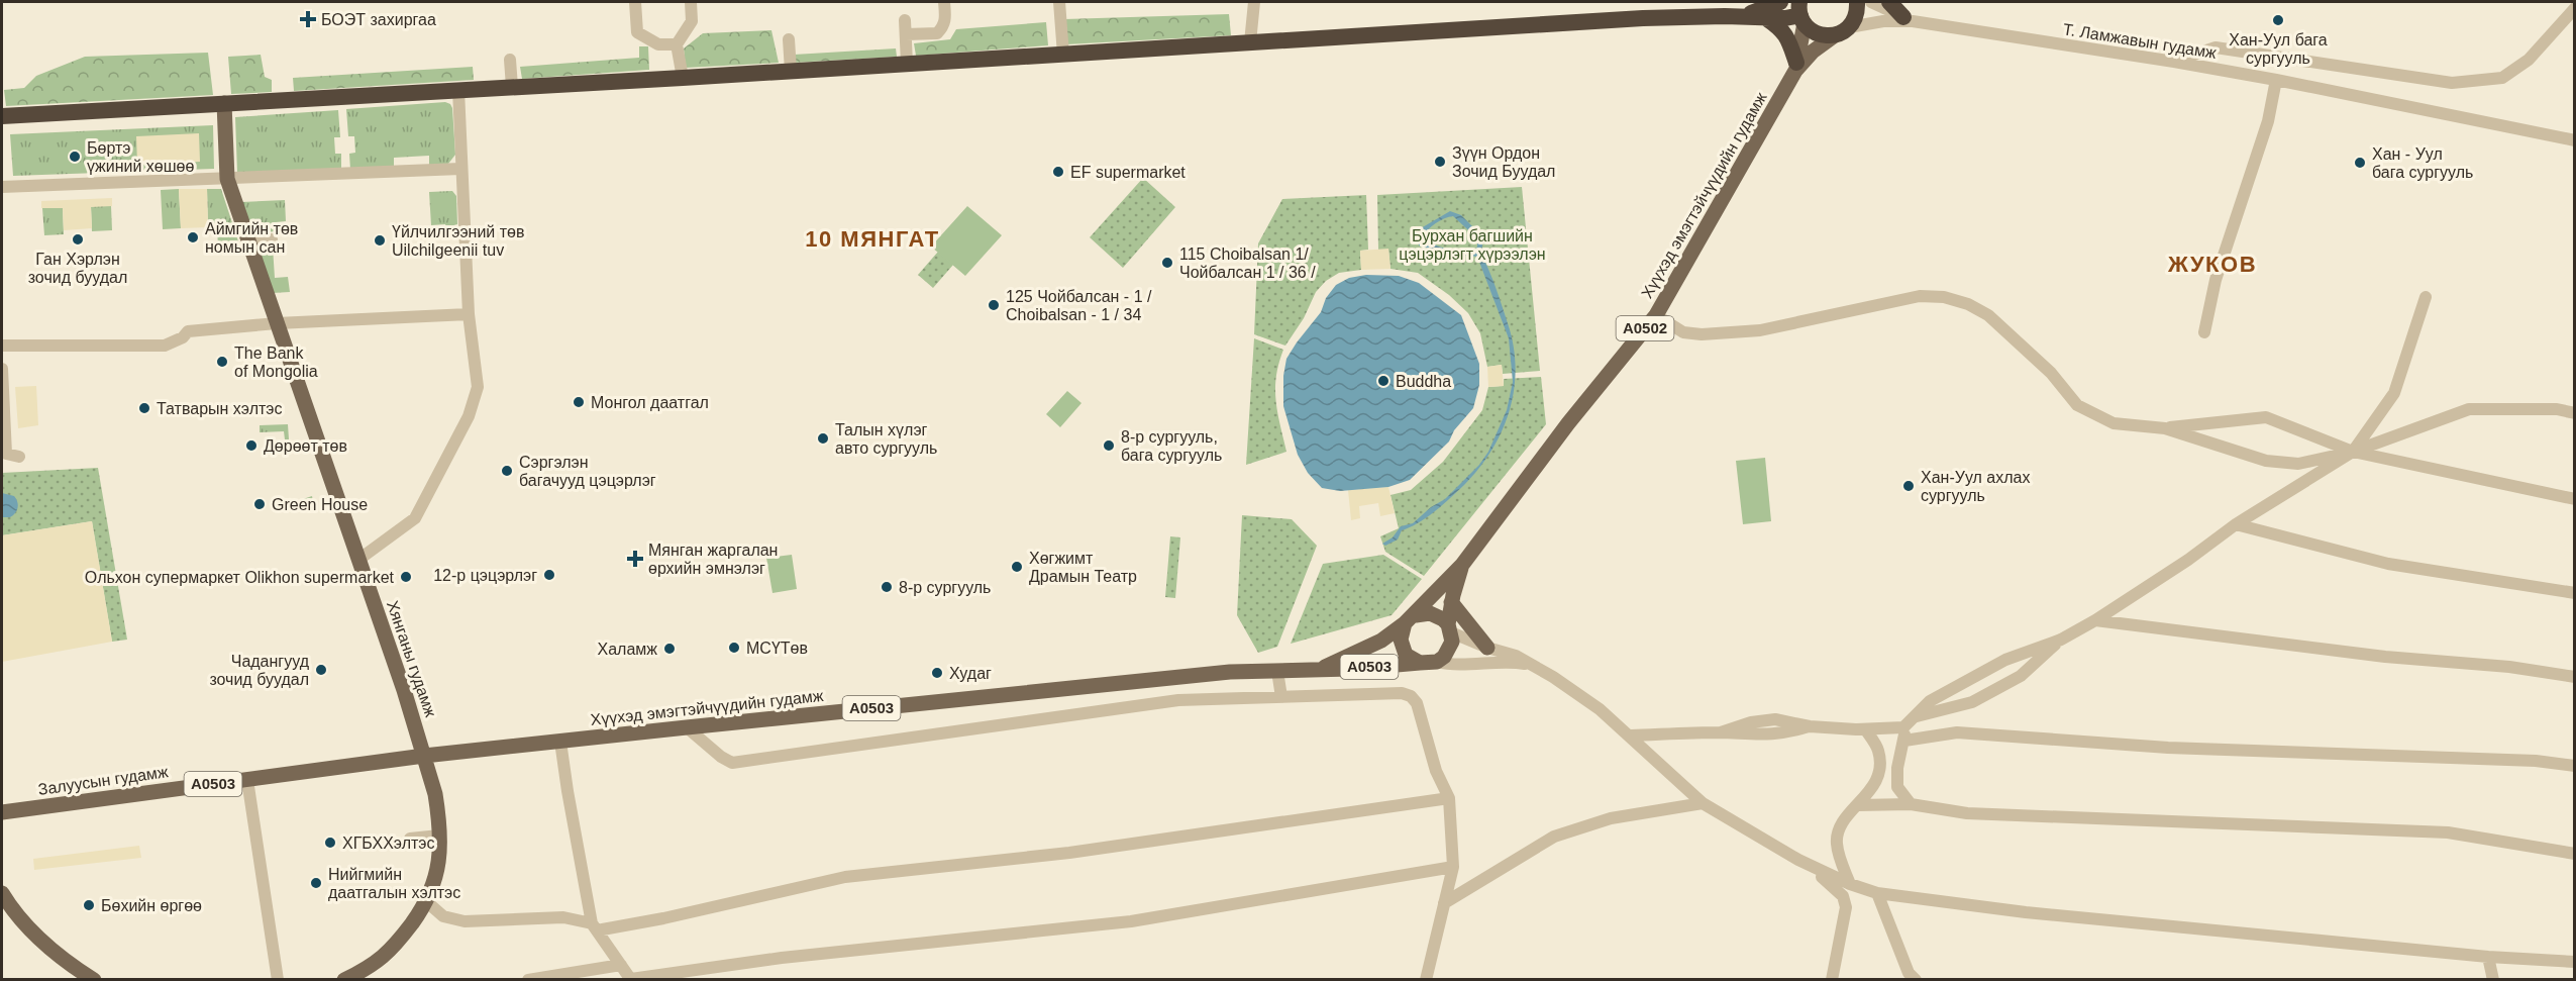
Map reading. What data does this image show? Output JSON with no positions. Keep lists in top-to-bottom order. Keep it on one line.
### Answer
{"streets":{"main road":["Хүүхэд эмэгтэйчүүдийн гудамж","A0502","Хянганы гудамж","A0503","Залуусын гудамж"],"street":["Т. Ламжавын гудамж"]},"crossings":[["Т. Ламжавын гудамж","Хүүхэд эмэгтэйчүүдийн гудамж"],["Хүүхэд эмэгтэйчүүдийн гудамж","Хянганы гудамж"],["Хүүхэд эмэгтэйчүүдийн гудамж","Залуусын гудамж"],["Хянганы гудамж","Залуусын гудамж"]],"districts":["10 МЯНГАТ","ЖУКОВ"],"parks":["Бурхан багшийн цэцэрлэгт хүрээлэн"],"places":{"health":["БОЭТ захиргаа","Мянган жаргалан өрхийн эмнэлэг"],"other":["Хан-Уул бага сургууль","Бөртэ үжиний хөшөө","Зүүн Ордон Зочид Буудал","Хан - Уул бага сургууль","EF supermarket","Аймгийн төв номын сан","Ган Хэрлэн зочид буудал","Үйлчилгээний төв Uilchilgeenii tuv","115 Choibalsan 1/ Чойбалсан 1 / 36 /","125 Чойбалсан - 1 / Choibalsan - 1 / 34","The Bank of Mongolia","Buddha","Монгол даатгал","Татварын хэлтэс","Талын хүлэг авто сургууль","Дөрөөт төв","8-р сургууль, бага сургууль","Сэргэлэн багачууд цэцэрлэг","Хан-Уул ахлах сургууль","Green House","Хөгжимт Драмын Театр","12-р цэцэрлэг","Ольхон супермаркет Olikhon supermarket","8-р сургууль","МСҮТөв","Халамж","Чадангууд зочид буудал","Худаг","ХГБХХэлтэс","Нийгмийн даатгалын хэлтэс","Бөхийн өргөө"]}}
